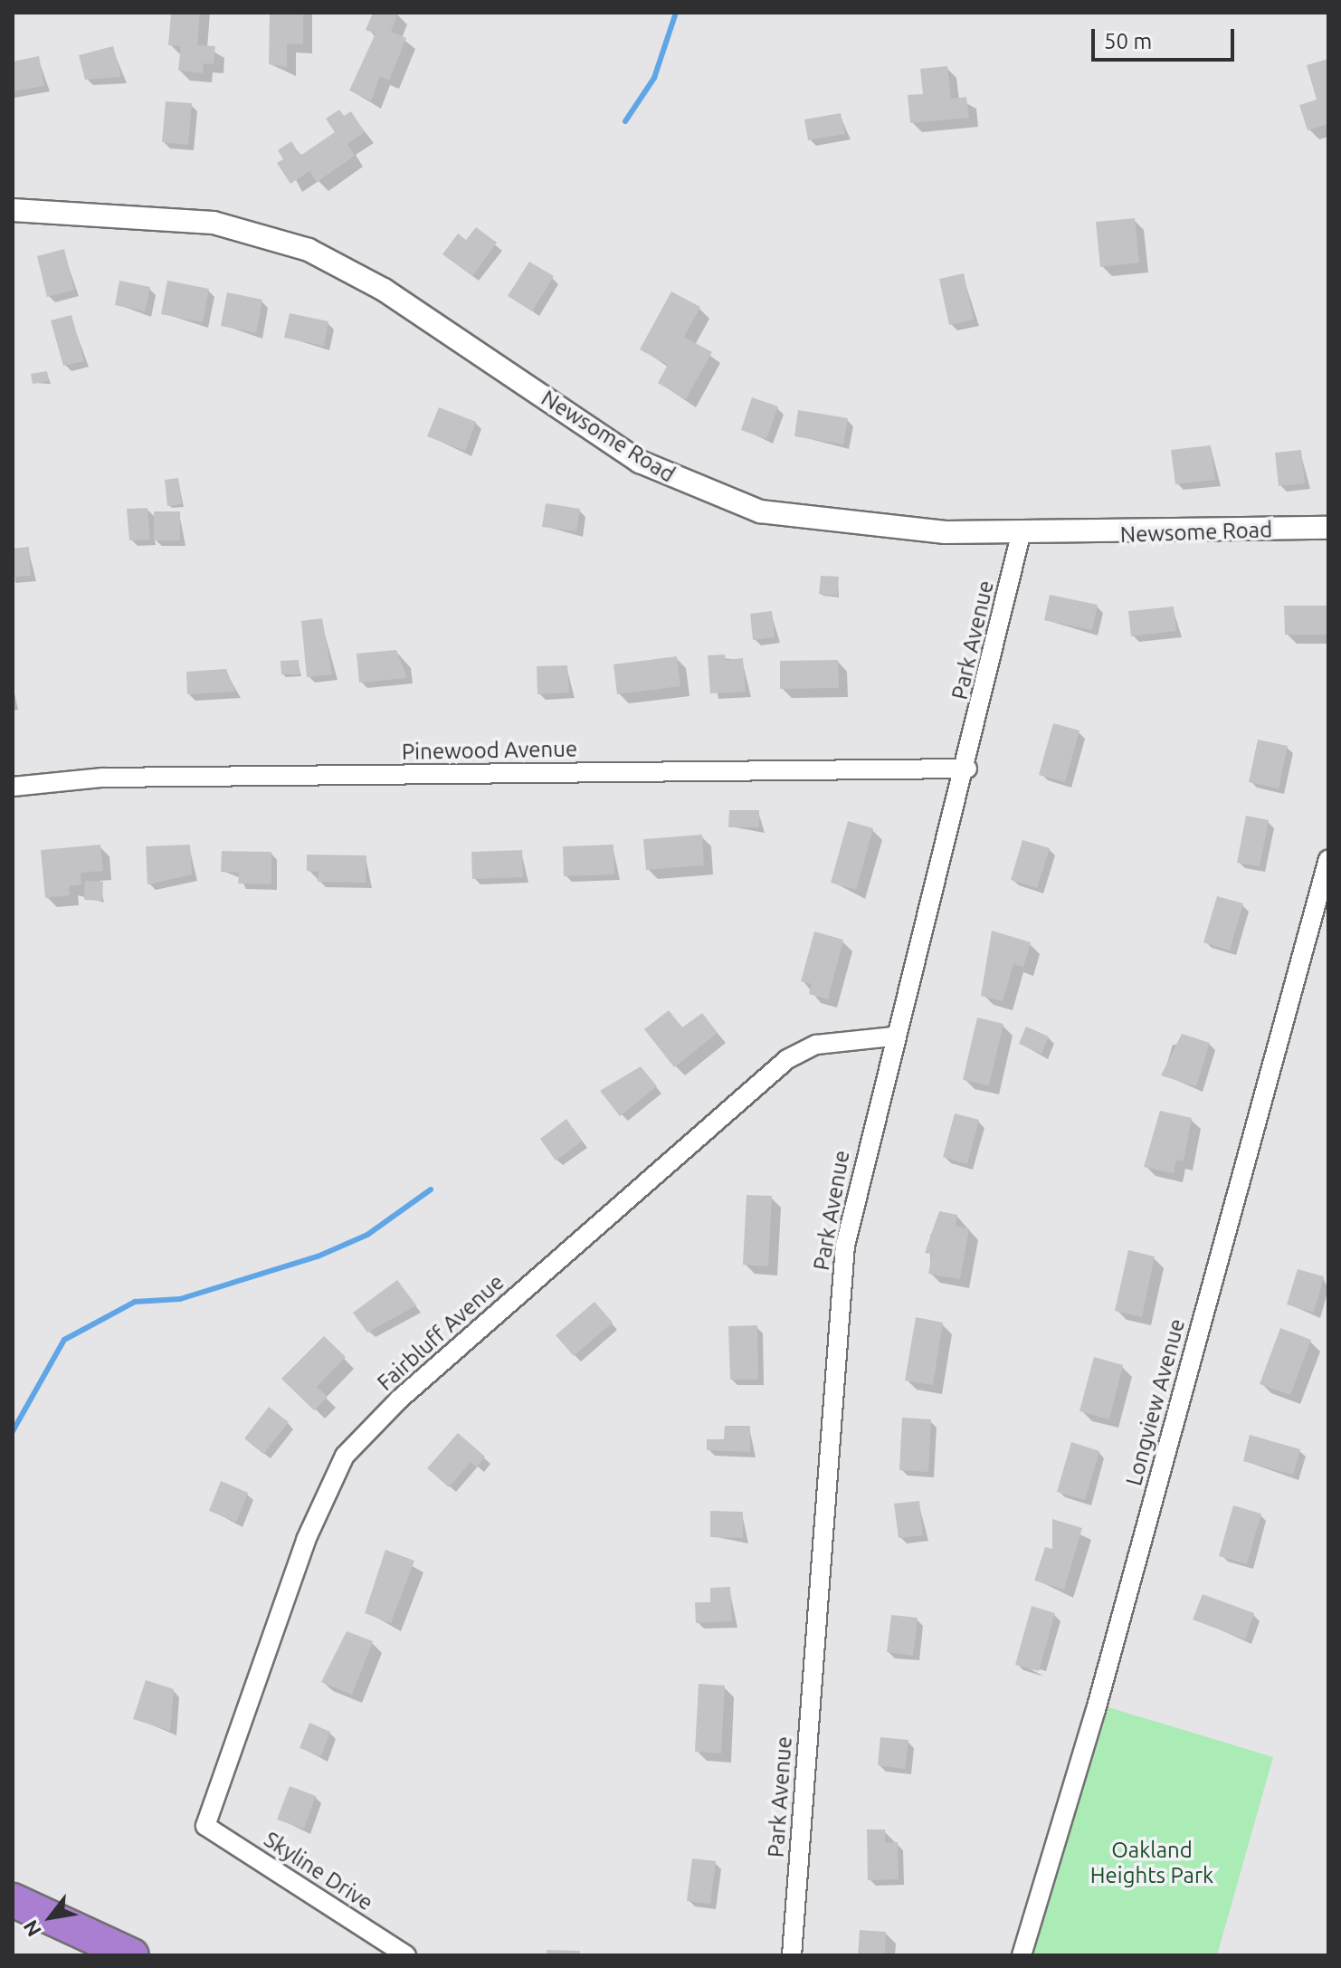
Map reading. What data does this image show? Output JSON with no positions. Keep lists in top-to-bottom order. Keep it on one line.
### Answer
{"streets":{"street":["Newsome Road","Park Avenue","Pinewood Avenue","Fairbluff Avenue","Longview Avenue","Skyline Drive"]},"crossings":[["Newsome Road","Park Avenue"],["Park Avenue","Pinewood Avenue"],["Park Avenue","Fairbluff Avenue"],["Fairbluff Avenue","Skyline Drive"]],"parks":["Oakland Heights Park"],"scale_bar":"50 m","north":"bottom left"}
